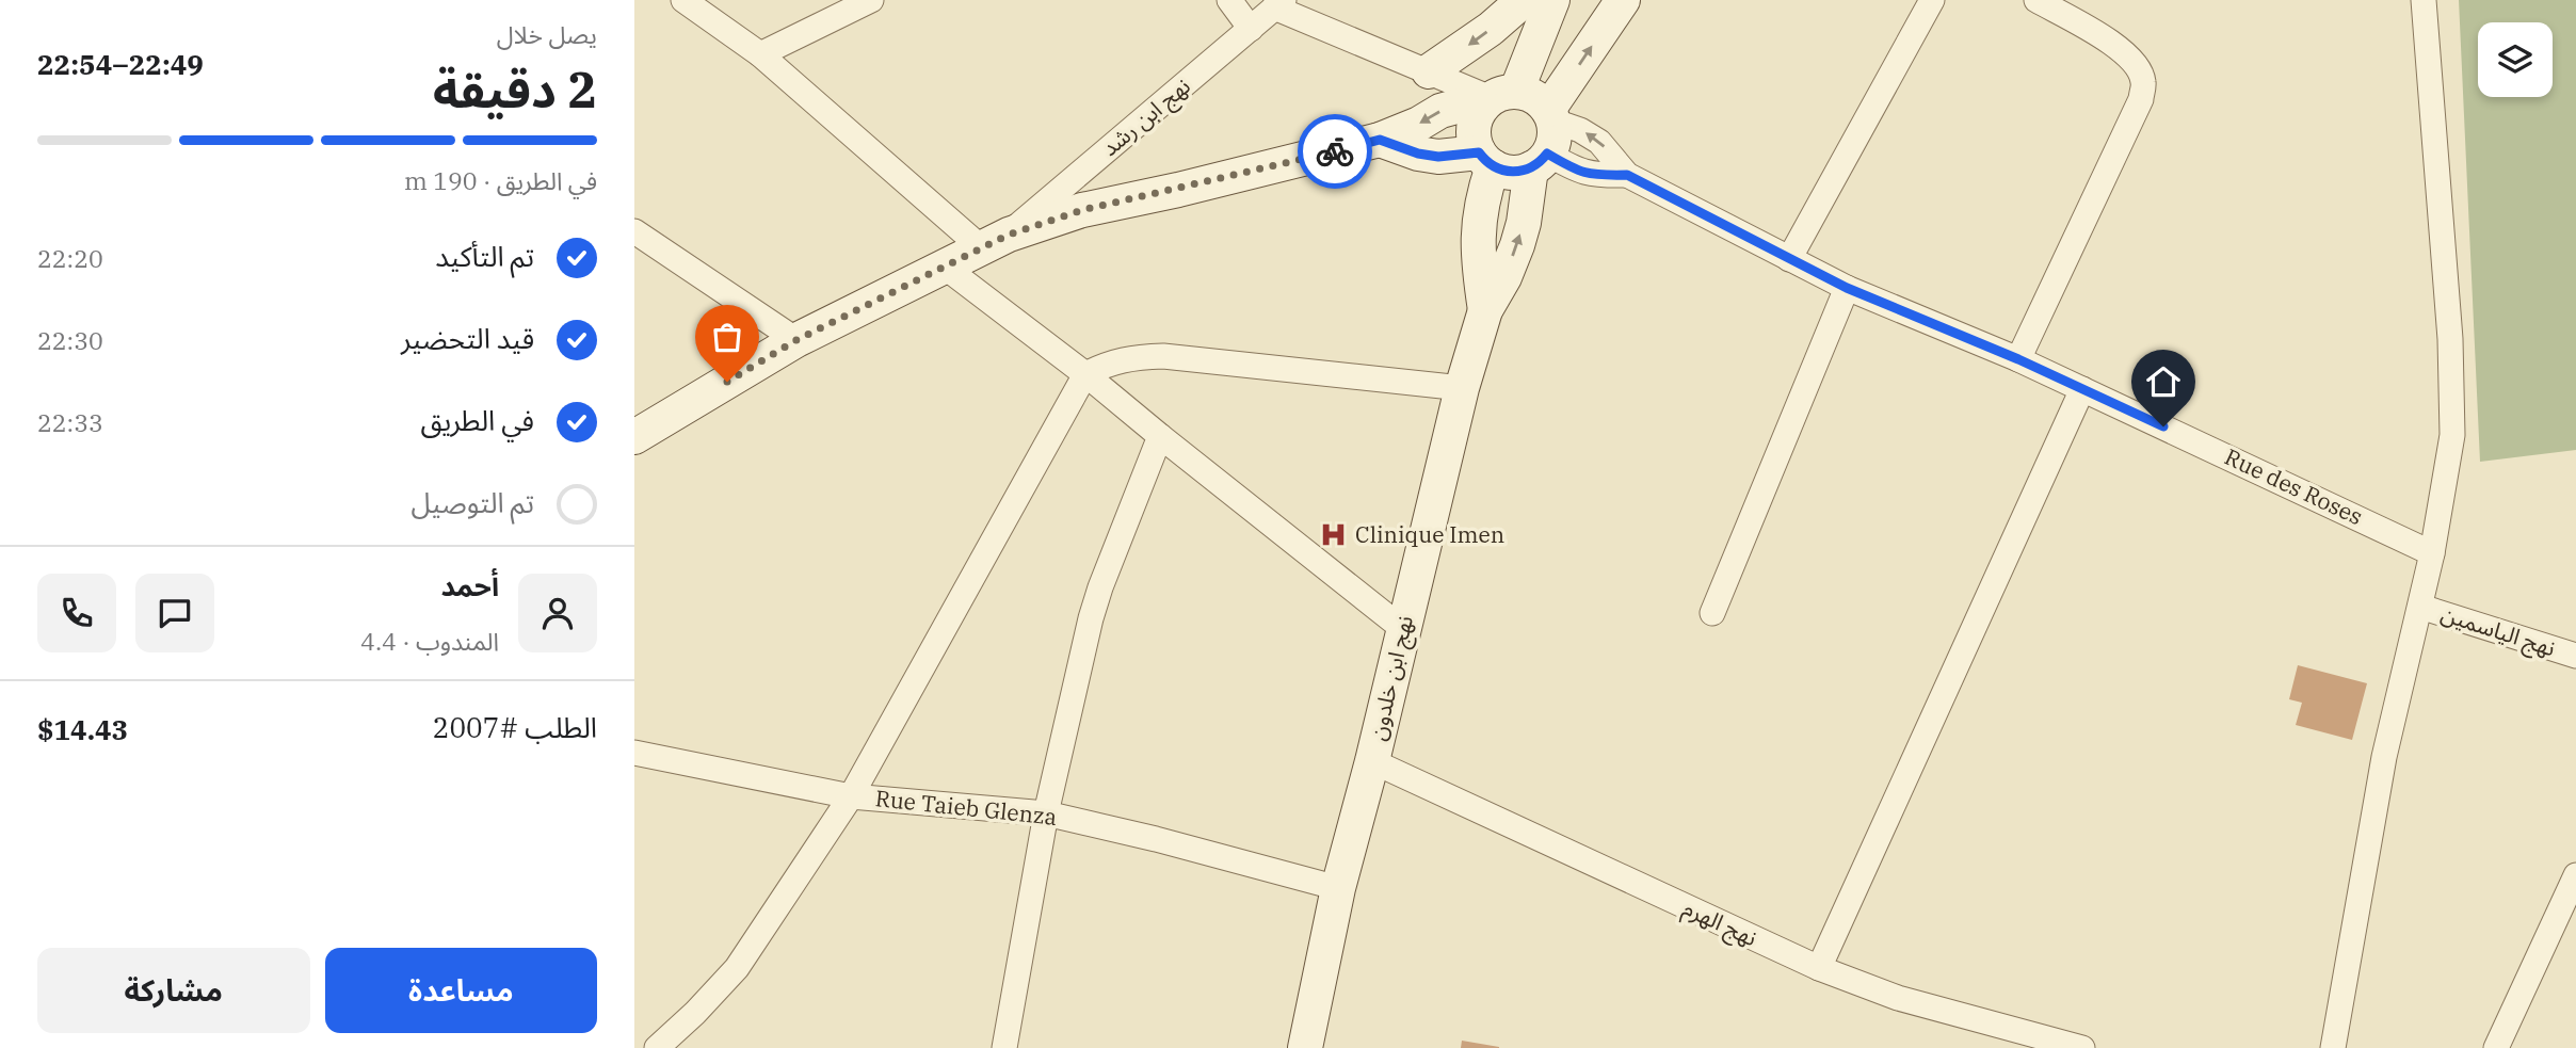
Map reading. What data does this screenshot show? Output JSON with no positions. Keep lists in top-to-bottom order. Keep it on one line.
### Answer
{"streets":{"street":["نهج ابن رشد","Rue des Roses","نهج الياسمين","نهج ابن خلدون","Rue Taieb Glenza","نهج الهرم"]},"crossings":[["Rue des Roses","نهج ابن خلدون"],["نهج ابن خلدون","Rue Taieb Glenza"],["نهج ابن خلدون","نهج الهرم"]],"places":{"hospital":["Clinique Imen"]},"page":{"heading":["2 دقيقة","يصل خلال","22:49–22:54"],"panel":["أحمد","المندوب · 4.4","الطلب #2007","$14.43"],"bar":"في الطريق · 190 m","list":[["تم التأكيد","22:20"],["قيد التحضير","22:30"],["في الطريق","22:33"],"تم التوصيل"],"buttons":["مساعدة","مشاركة"]}}
